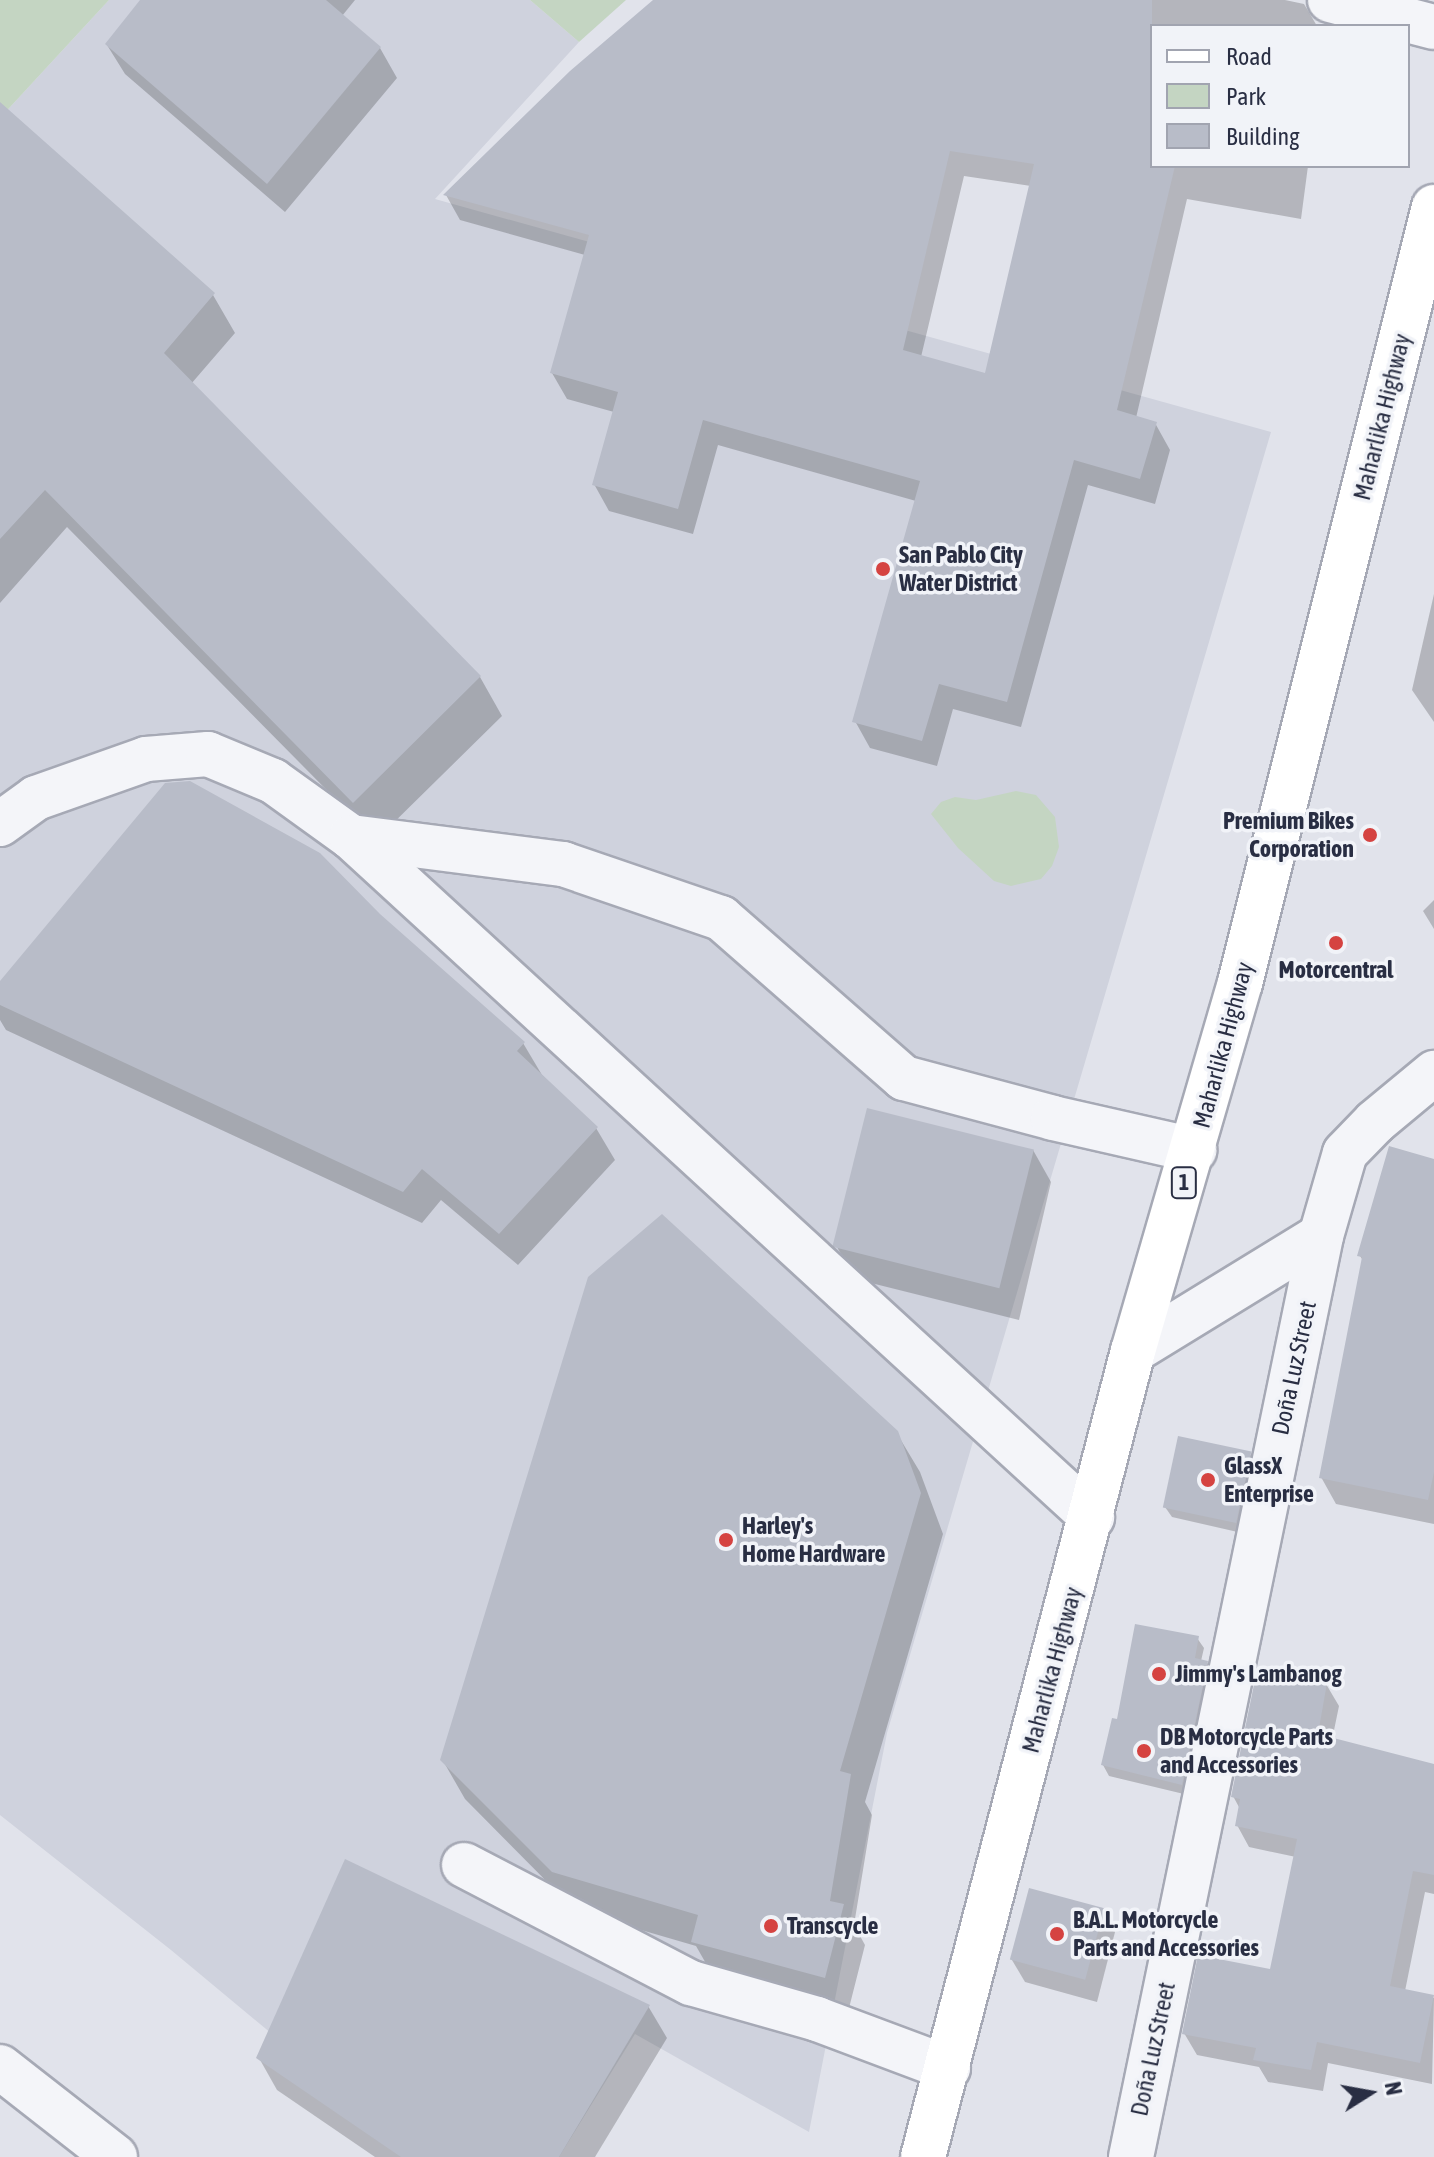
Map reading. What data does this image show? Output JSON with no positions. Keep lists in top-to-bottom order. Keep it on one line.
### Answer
{"streets":{"main road":["Maharlika Highway","1"],"street":["Doña Luz Street"]},"places":["San Pablo City Water District","Premium Bikes Corporation","Motorcentral","GlassX Enterprise","Harley's Home Hardware","Jimmy's Lambanog","DB Motorcycle Parts and Accessories","Transcycle","B.A.L. Motorcycle Parts and Accessories"],"legend":["Road","Park","Building"],"north":"right"}
